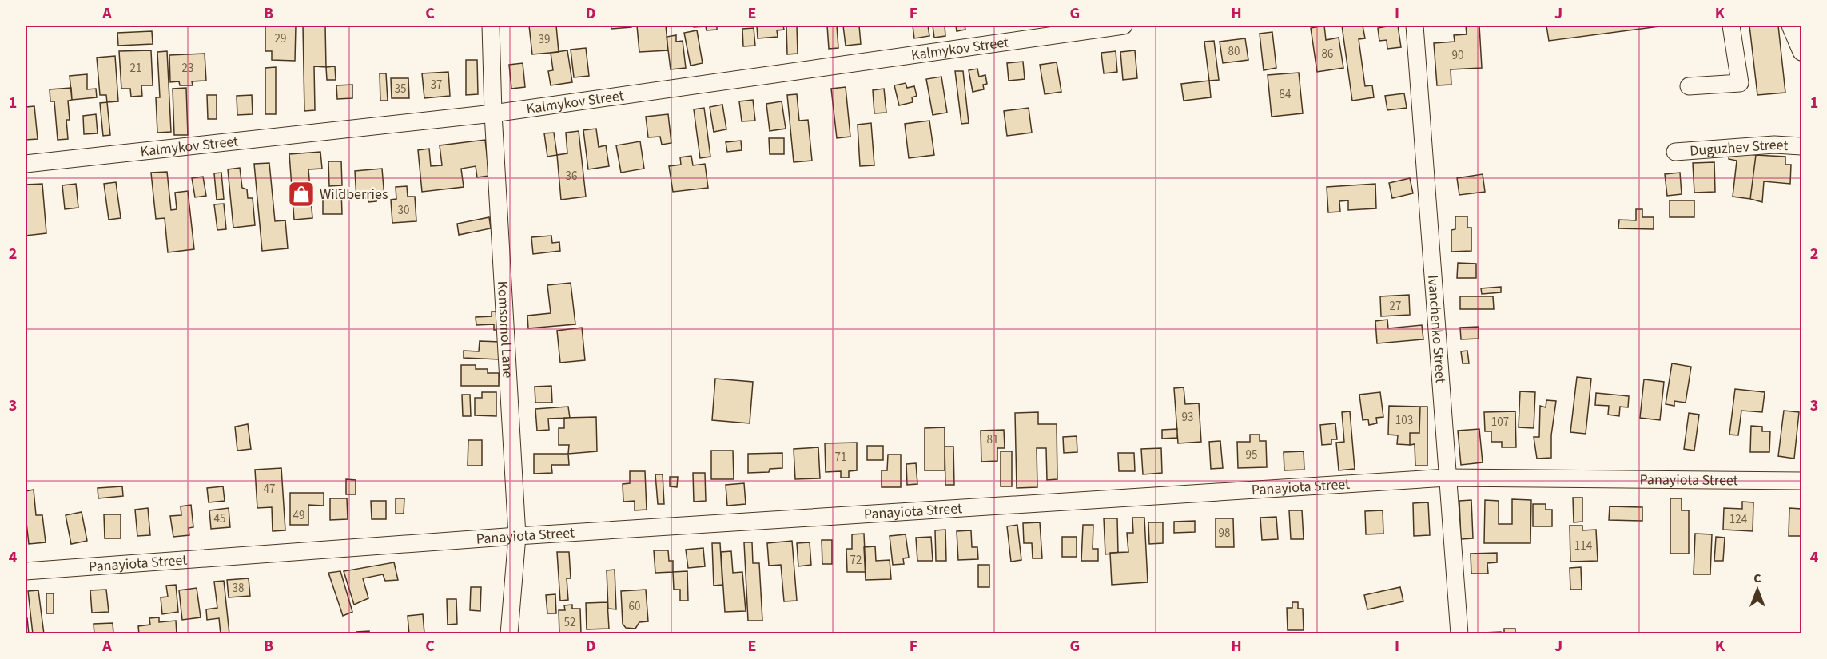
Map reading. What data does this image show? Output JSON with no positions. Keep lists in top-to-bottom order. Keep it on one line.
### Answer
{"streets":{"street":["Kalmykov Street","Duguzhev Street","Komsomol Lane","Ivanchenko Street","Panayiota Street"]},"crossings":[["Kalmykov Street","Komsomol Lane"],["Komsomol Lane","Panayiota Street"],["Ivanchenko Street","Panayiota Street"]],"places":{"shop":["Wildberries"]},"house_numbers":["29","39","80","86","90","21","23","37","35","84","36","30","27","93","103","107","81","95","71","47","49","45","124","98","114","72","38","60","52"],"north":"top","grid":{"columns":["A","B","C","D","E","F","G","H","I","J","K"],"rows":["1","2","3","4"]}}
